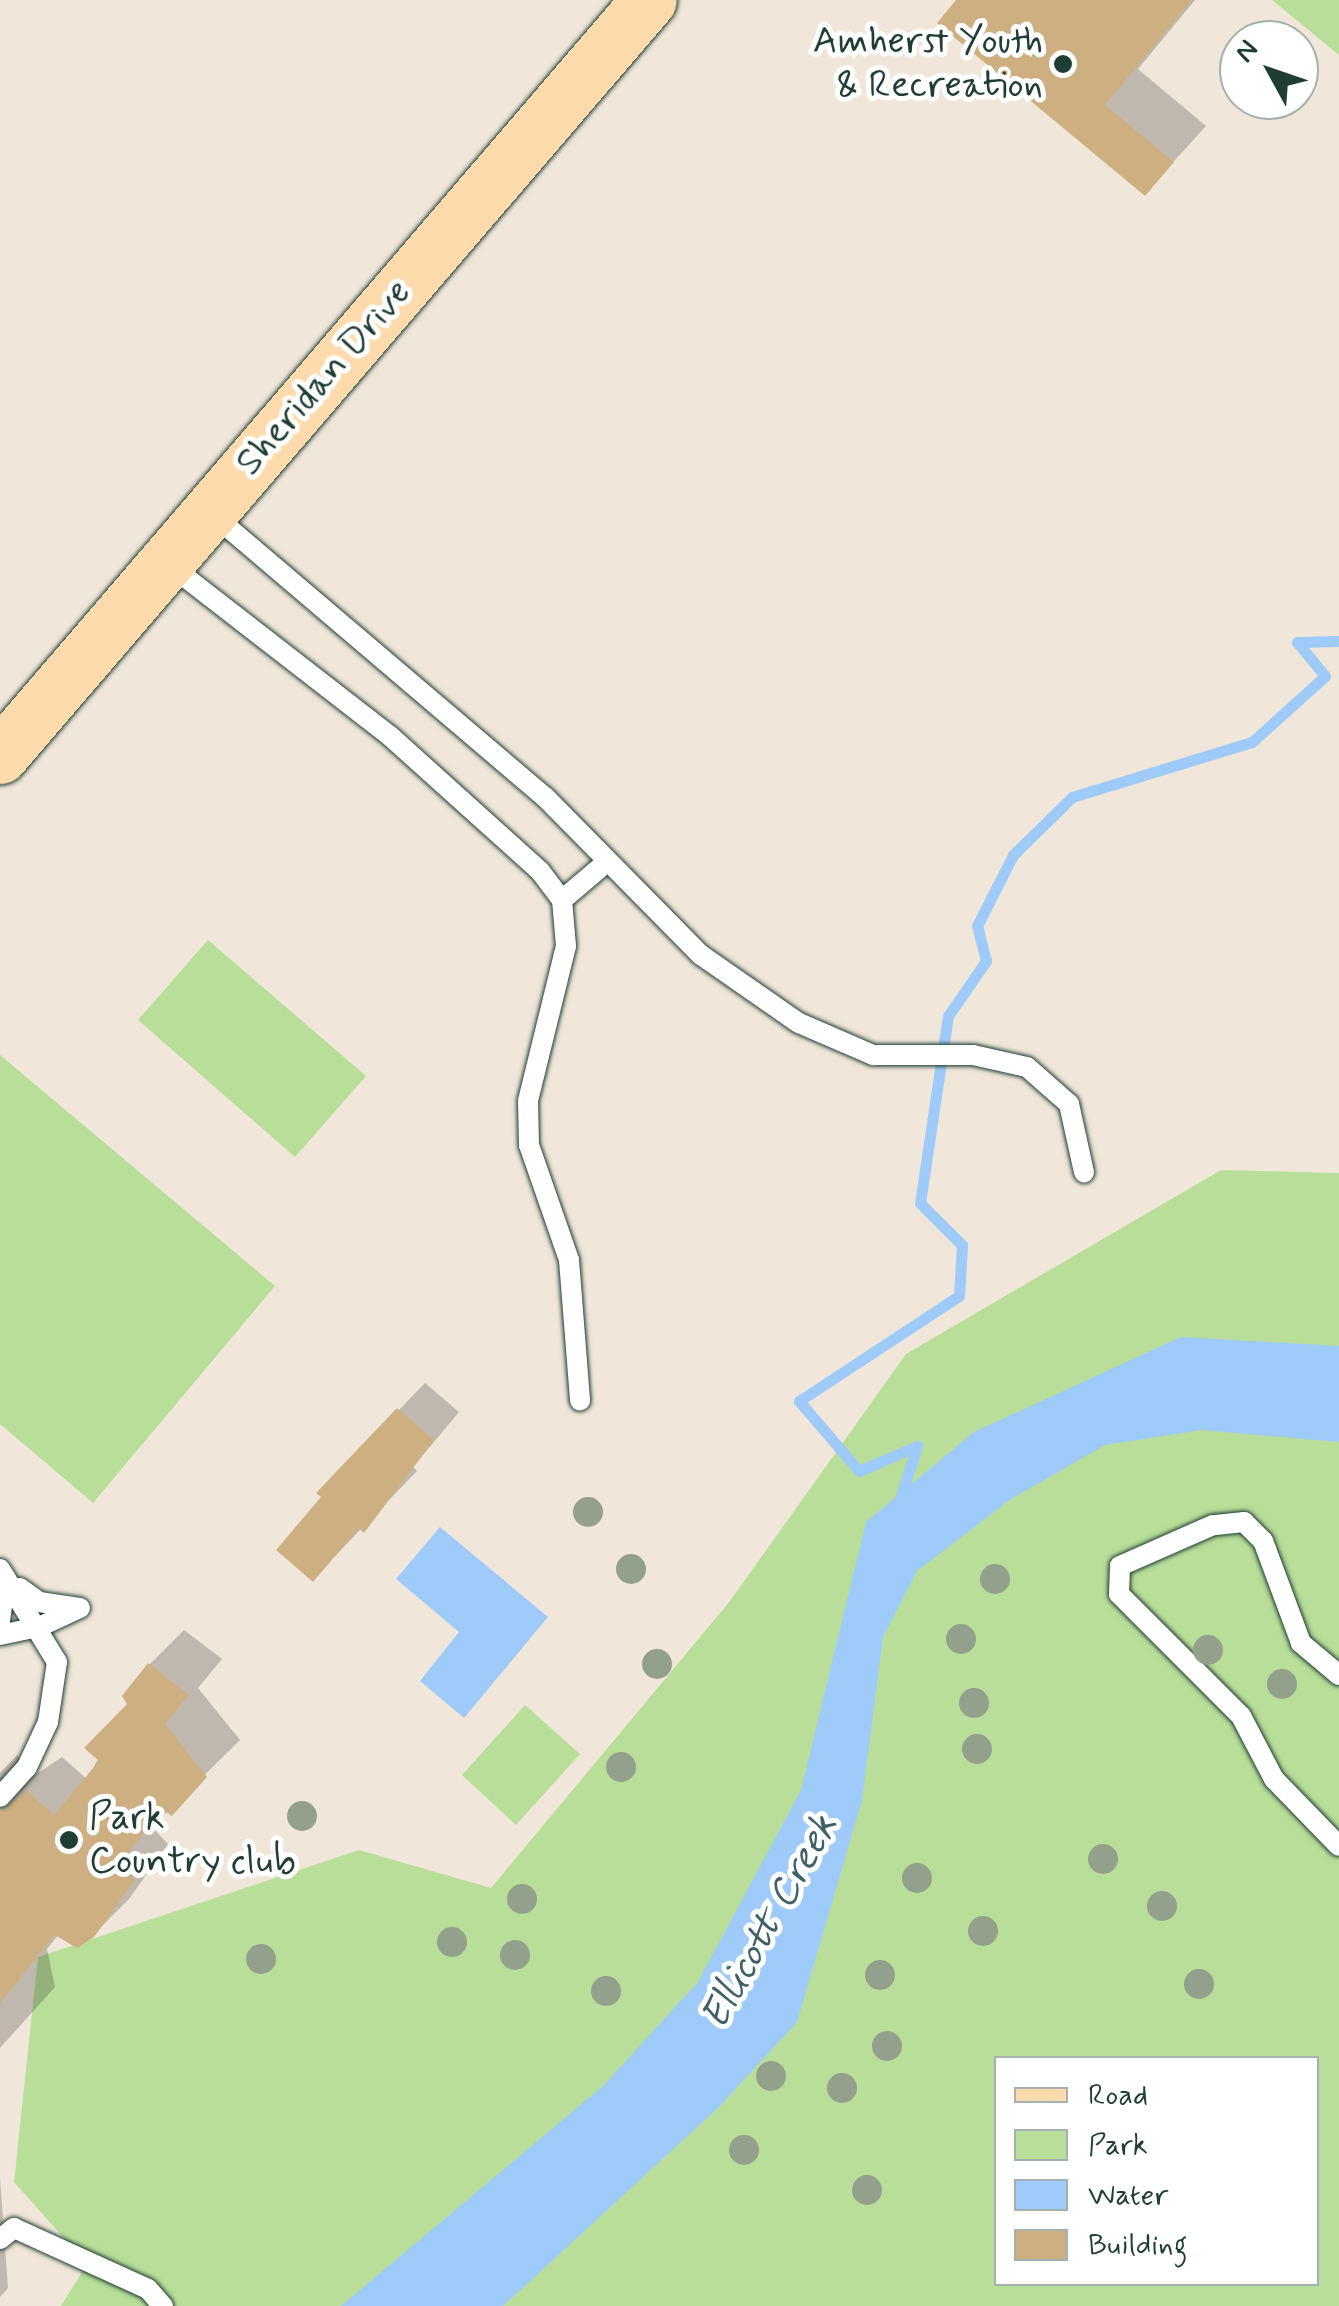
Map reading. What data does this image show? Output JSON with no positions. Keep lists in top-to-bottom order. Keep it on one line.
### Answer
{"streets":{"main road":["Sheridan Drive"]},"water":["Ellicott Creek"],"places":["Amherst Youth & Recreation","Park Country club"],"legend":["Road","Park","Water","Building"],"north":"top left"}
